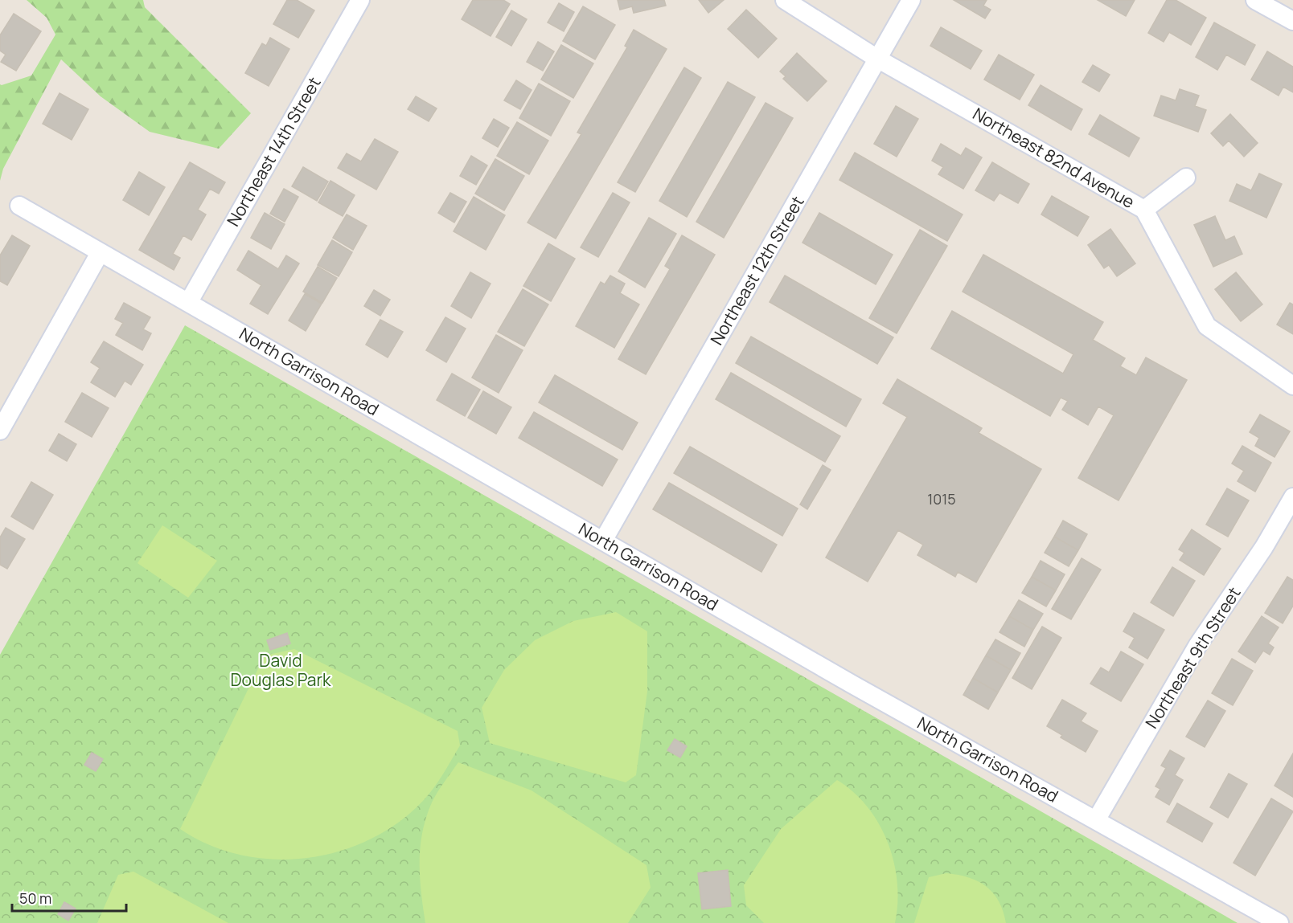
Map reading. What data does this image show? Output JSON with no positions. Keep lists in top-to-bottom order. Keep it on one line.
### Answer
{"streets":{"street":["Northeast 14th Street","Northeast 82nd Avenue","Northeast 12th Street","North Garrison Road","Northeast 9th Street"]},"crossings":[["Northeast 14th Street","North Garrison Road"],["Northeast 82nd Avenue","Northeast 12th Street"],["Northeast 12th Street","North Garrison Road"],["North Garrison Road","Northeast 9th Street"]],"parks":["David Douglas Park"],"house_numbers":["1015"],"scale_bar":"50 m"}
